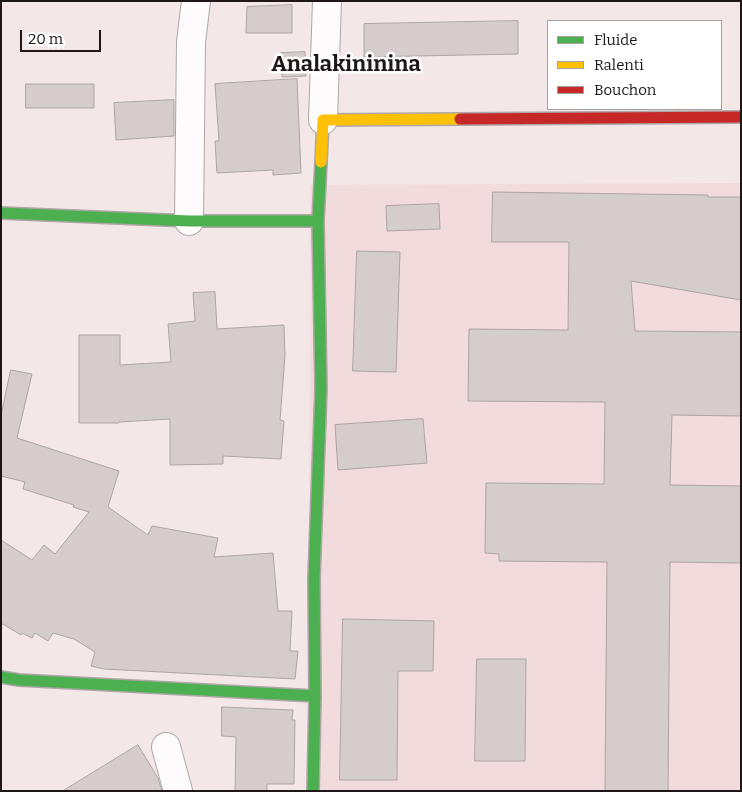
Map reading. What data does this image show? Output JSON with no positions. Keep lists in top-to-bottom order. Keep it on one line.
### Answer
{"districts":["Analakininina"],"legend":["Fluide","Ralenti","Bouchon"],"scale_bar":"20 m"}
